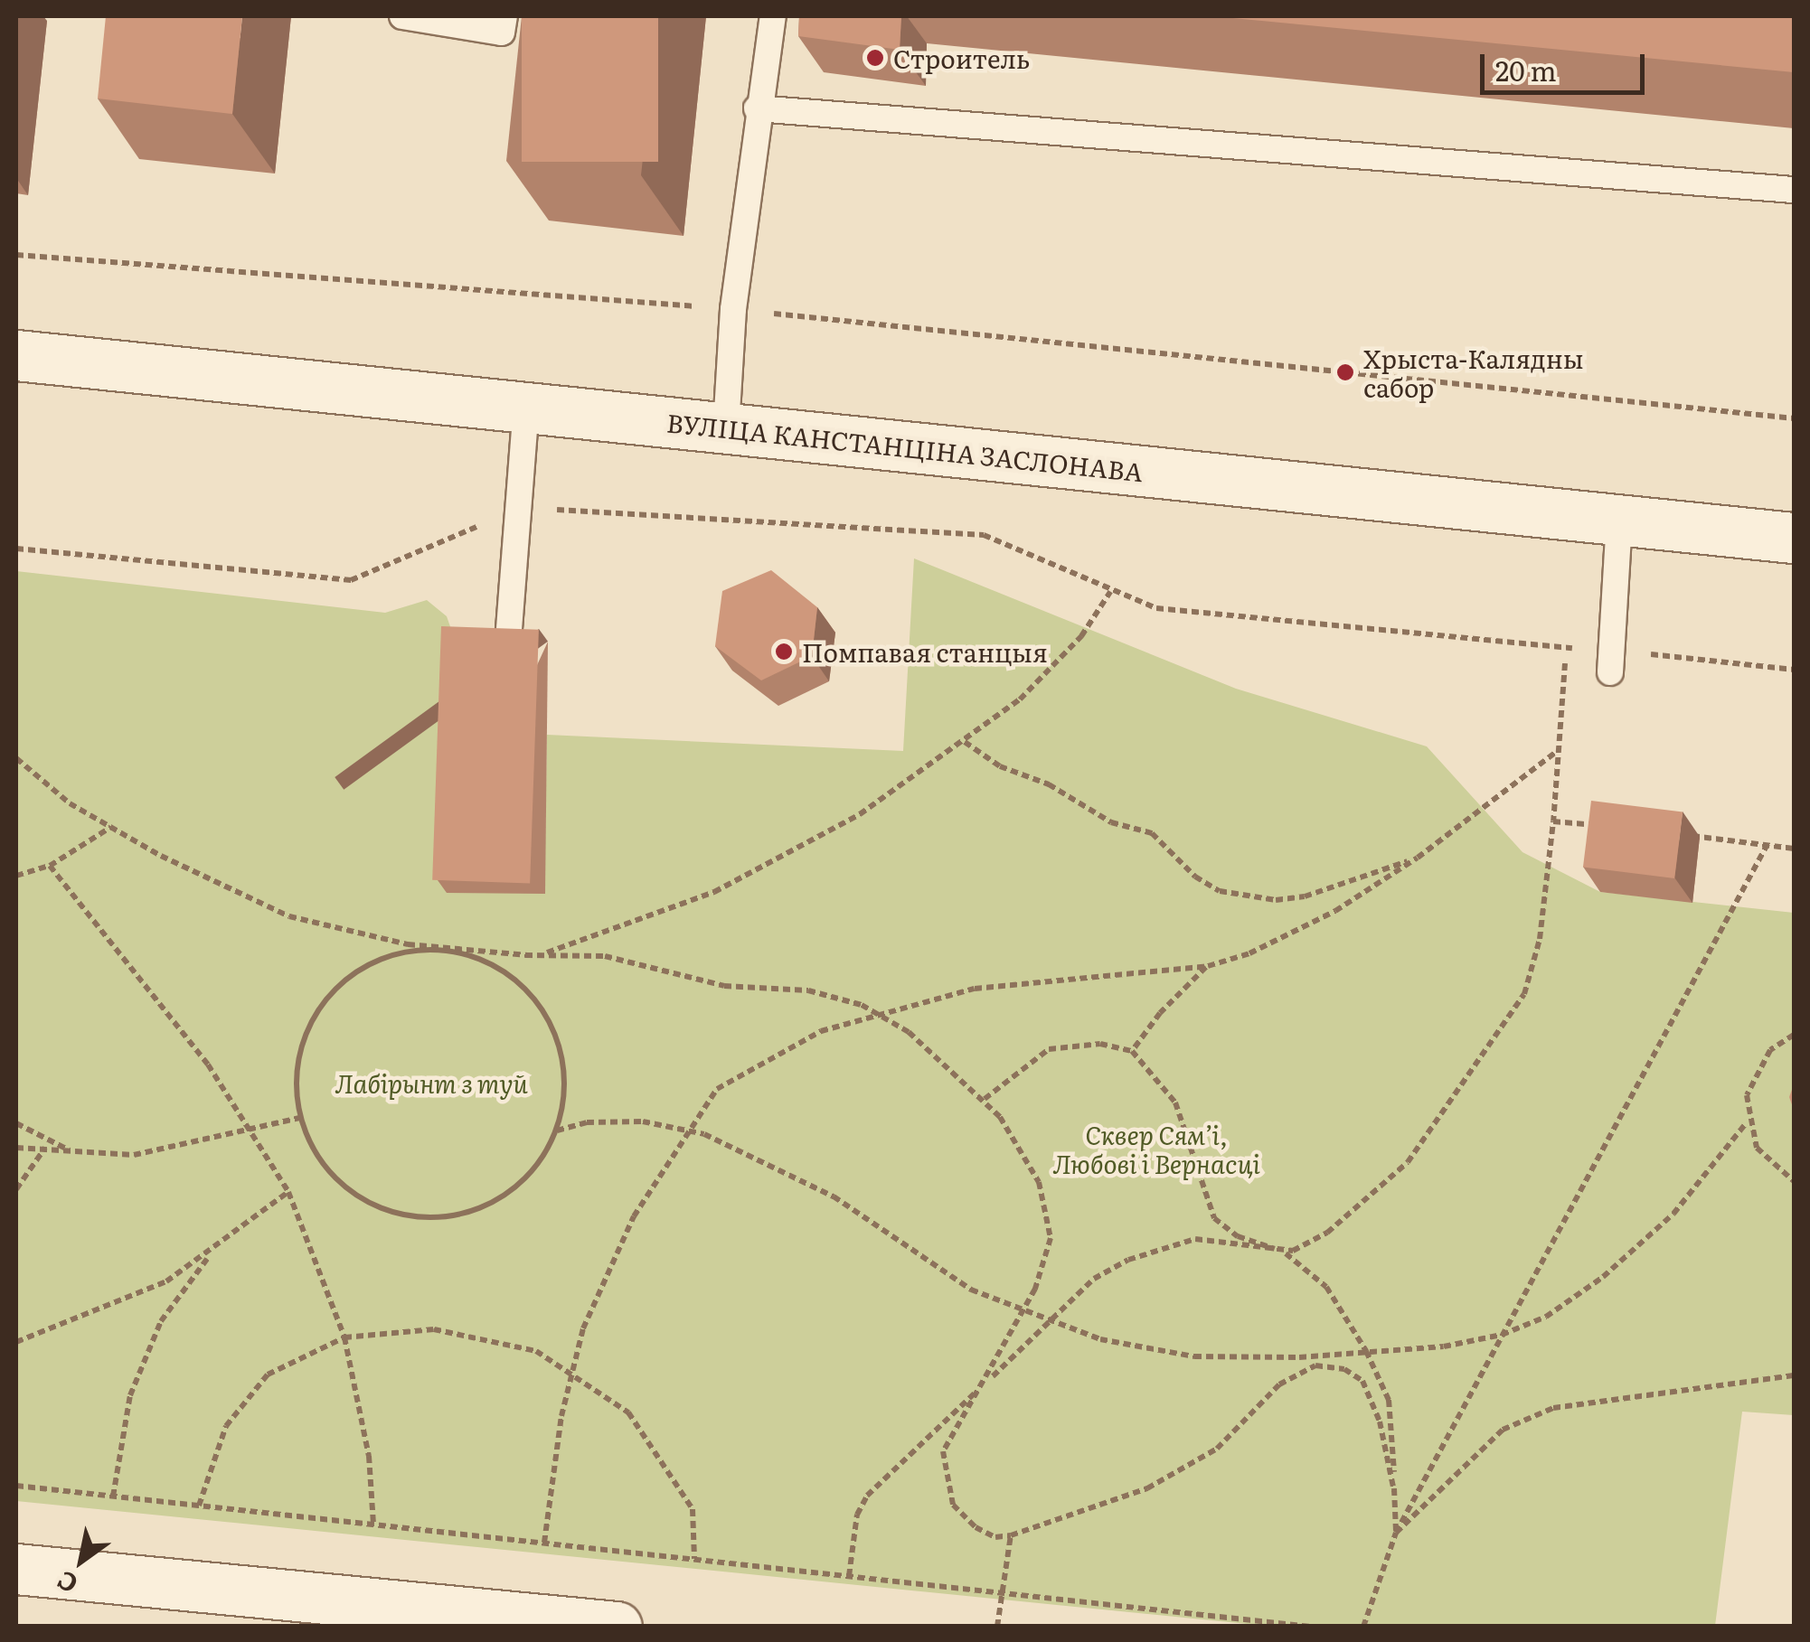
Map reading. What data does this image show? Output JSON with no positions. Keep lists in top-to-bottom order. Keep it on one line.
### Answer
{"streets":{"main road":["ВУЛІЦА КАНСТАНЦІНА ЗАСЛОНАВА"]},"parks":["Лабірынт з туй","Сквер Сямʼі, Любові і Вернасці"],"places":["Строитель","Хрыста-Калядны сабор","Помпавая станцыя"],"scale_bar":"20 m","north":"bottom left"}
